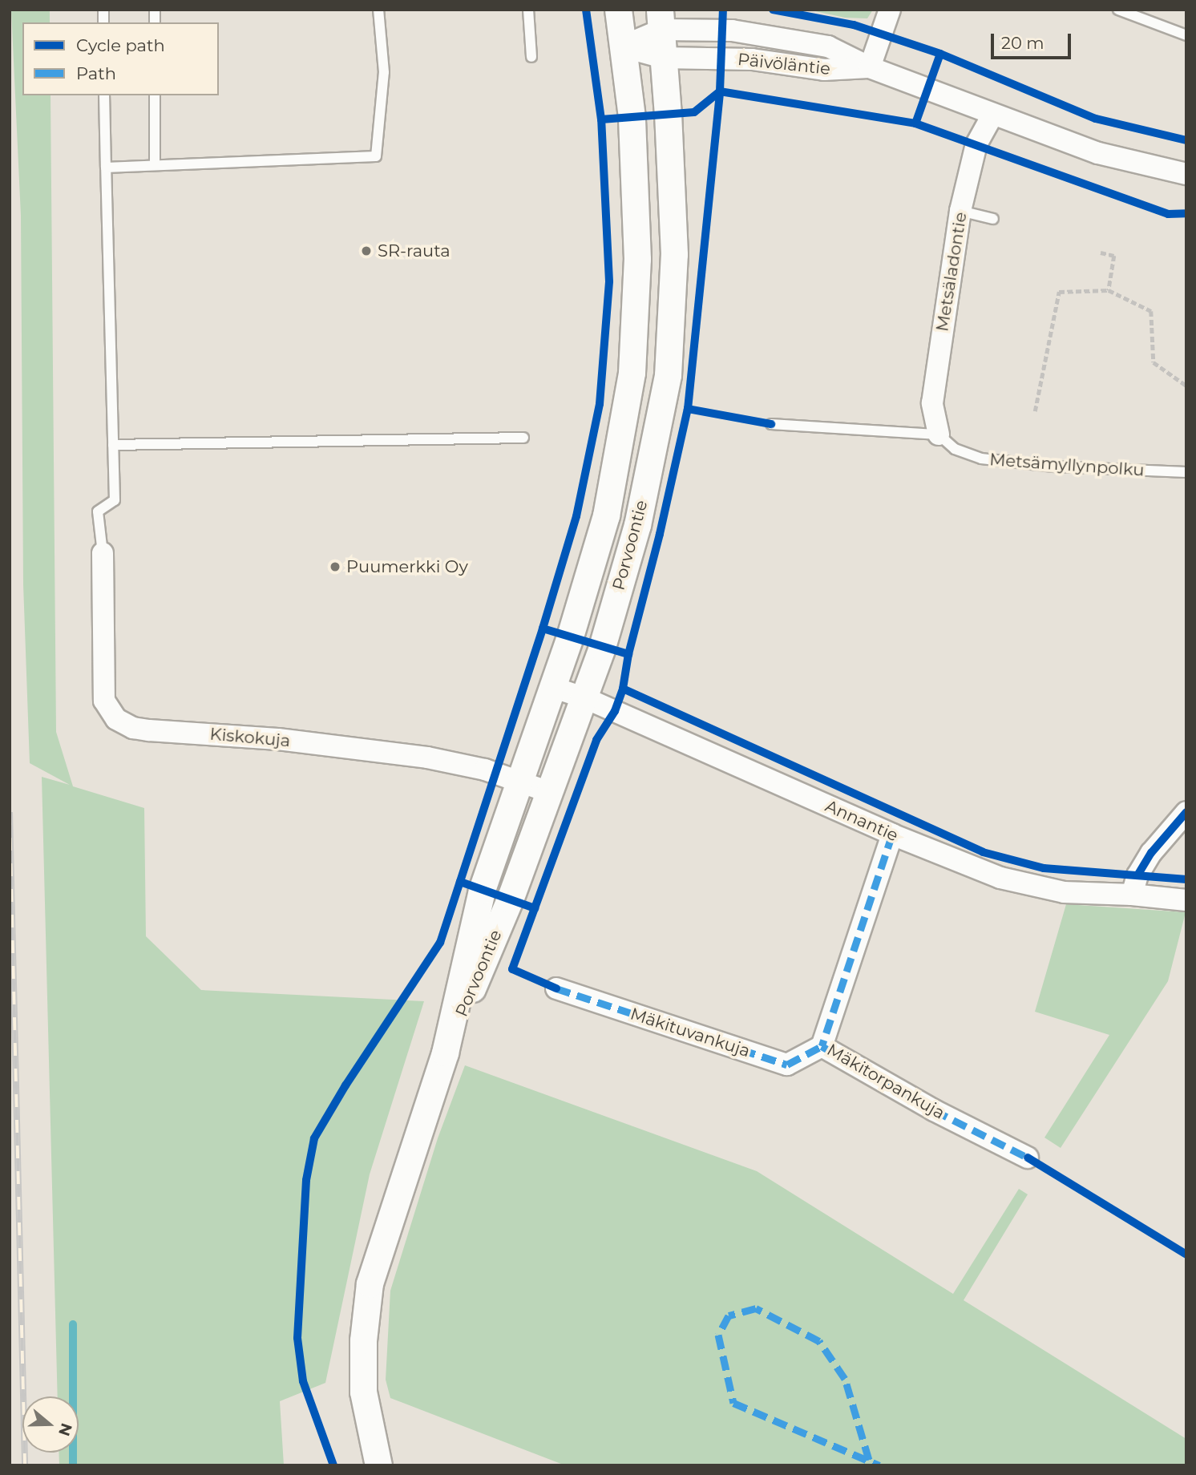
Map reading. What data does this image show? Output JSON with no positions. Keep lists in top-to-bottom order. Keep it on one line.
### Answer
{"streets":{"street":["Päivöläntie","Metsäladontie","Porvoontie","Kiskokuja","Annantie","Mäkituvankuja","Mäkitorpankuja"],"lane":["Metsämyllynpolku"]},"crossings":[["Päivöläntie","Metsäladontie"],["Päivöläntie","Porvoontie"],["Metsäladontie","Metsämyllynpolku"],["Porvoontie","Kiskokuja"],["Porvoontie","Annantie"],["Annantie","Mäkitorpankuja"],["Mäkituvankuja","Mäkitorpankuja"]],"places":["SR-rauta","Puumerkki Oy"],"legend":["Cycle path","Path"],"scale_bar":"20 m","north":"right"}
